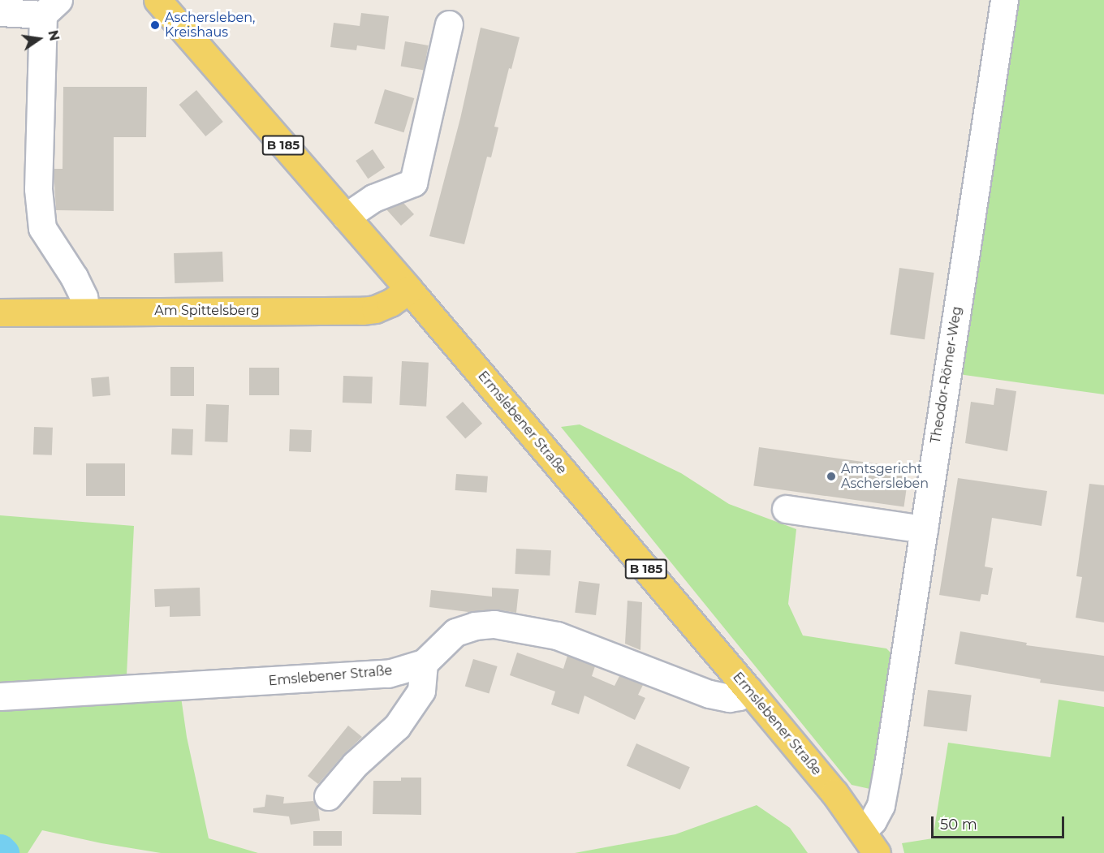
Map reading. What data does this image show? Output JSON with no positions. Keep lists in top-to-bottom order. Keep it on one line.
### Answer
{"streets":{"main road":["B 185","Am Spittelsberg","Ermslebener Straße"],"street":["Theodor-Römer-Weg","Emslebener Straße"]},"crossings":[["Am Spittelsberg","Ermslebener Straße"],["Theodor-Römer-Weg","Ermslebener Straße"],["Ermslebener Straße","Emslebener Straße"]],"places":["Aschersleben, Kreishaus","Amtsgericht Aschersleben"],"scale_bar":"50 m","north":"right"}
